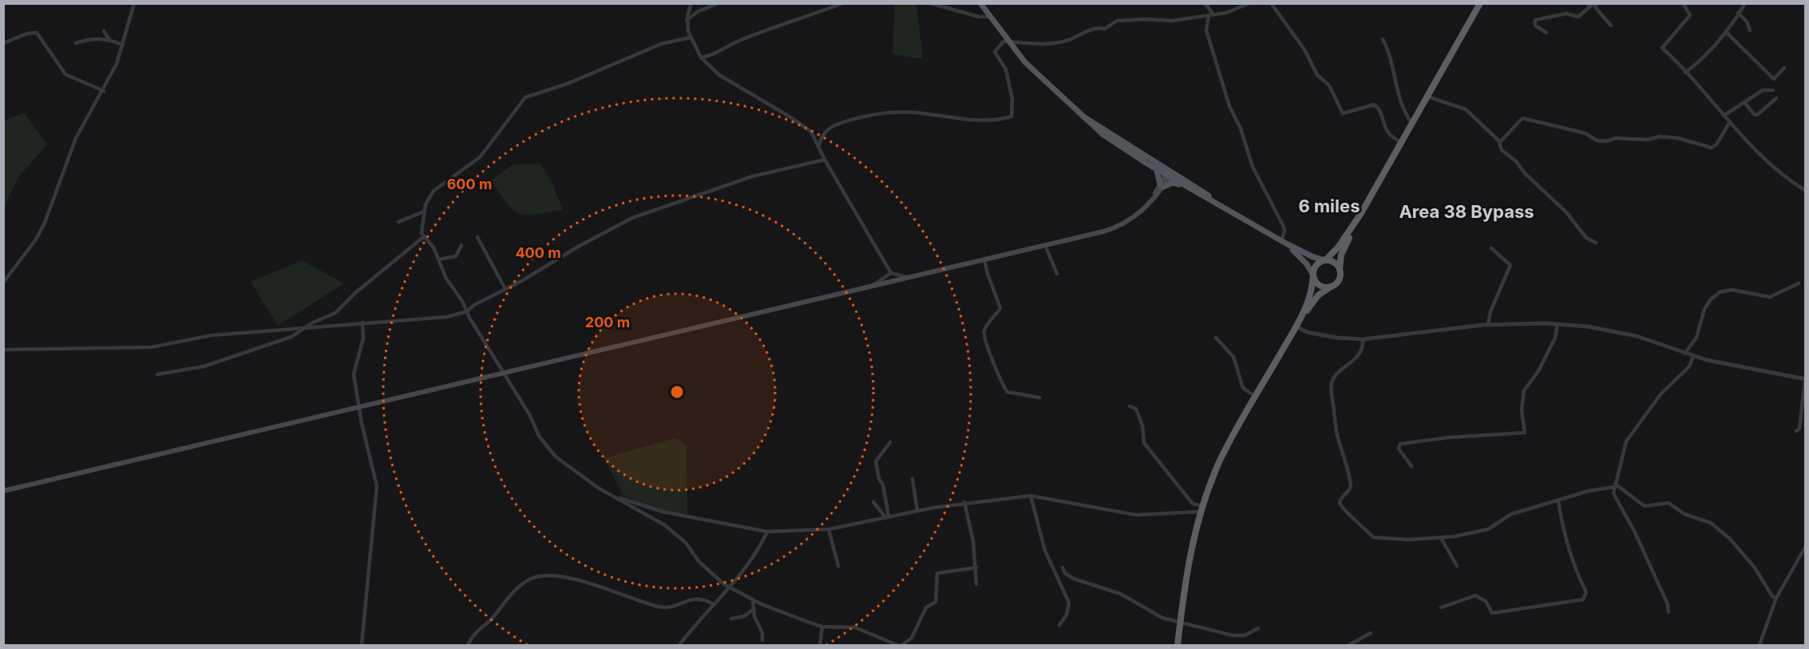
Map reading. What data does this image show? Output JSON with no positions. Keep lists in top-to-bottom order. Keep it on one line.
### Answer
{"districts":["6 miles","Area 38 Bypass"],"rings":["600 m","400 m","200 m"]}
